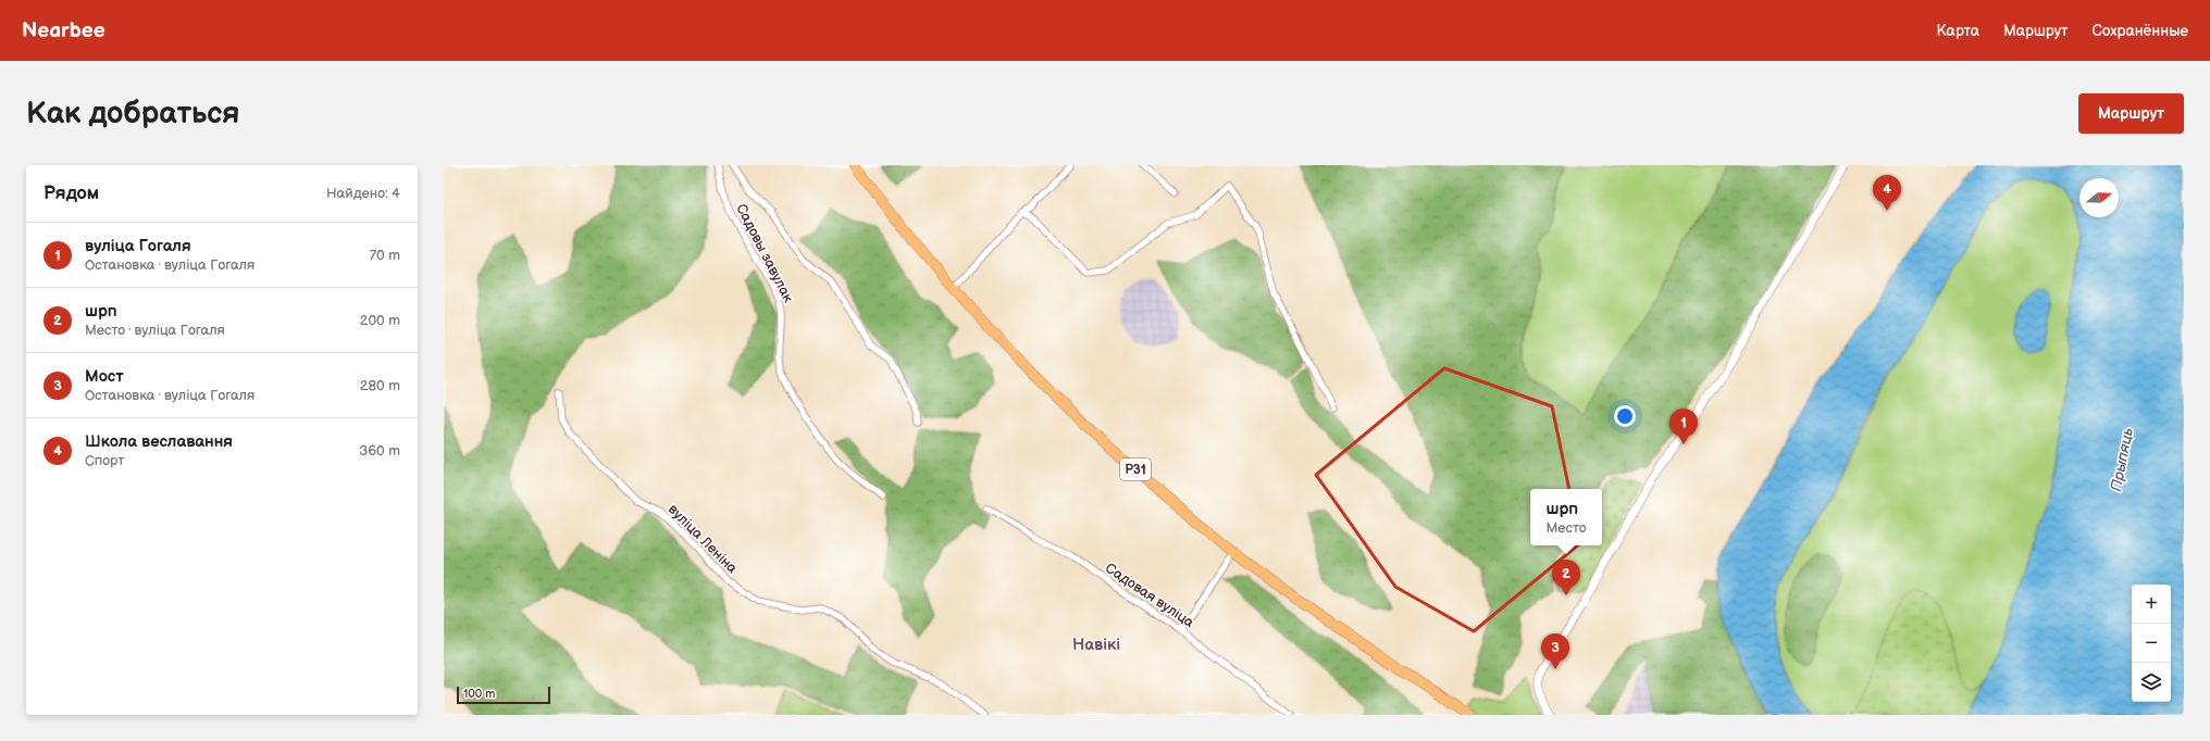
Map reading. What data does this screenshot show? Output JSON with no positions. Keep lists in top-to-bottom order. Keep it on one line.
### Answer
{"streets":{"main road":["Р31"],"street":["Садовы завулак","вуліца Леніна","Садовая вуліца"]},"districts":["Навікі"],"water":["Прыпяць"],"scale_bar":"100 m","north":"right","page":{"header":"Nearbee","nav":["Карта","Маршрут","Сохранённые"],"buttons":"Маршрут","title":"Как добраться","heading":["Рядом","Найдено: 4"],"pins":["4","1","2","3"],"list":[{"mark":"1","name":"вуліца Гогаля","note":"Остановка · вуліца Гогаля","value":"70 m"},{"mark":"2","name":"шрп","note":"Место · вуліца Гогаля","value":"200 m"},{"mark":"3","name":"Мост","note":"Остановка · вуліца Гогаля","value":"280 m"},{"mark":"4","name":"Школа веславання","note":"Спорт","value":"360 m"}],"popup":["шрп","Место"],"map_buttons":["+","−"],"scale":"100 m"}}
